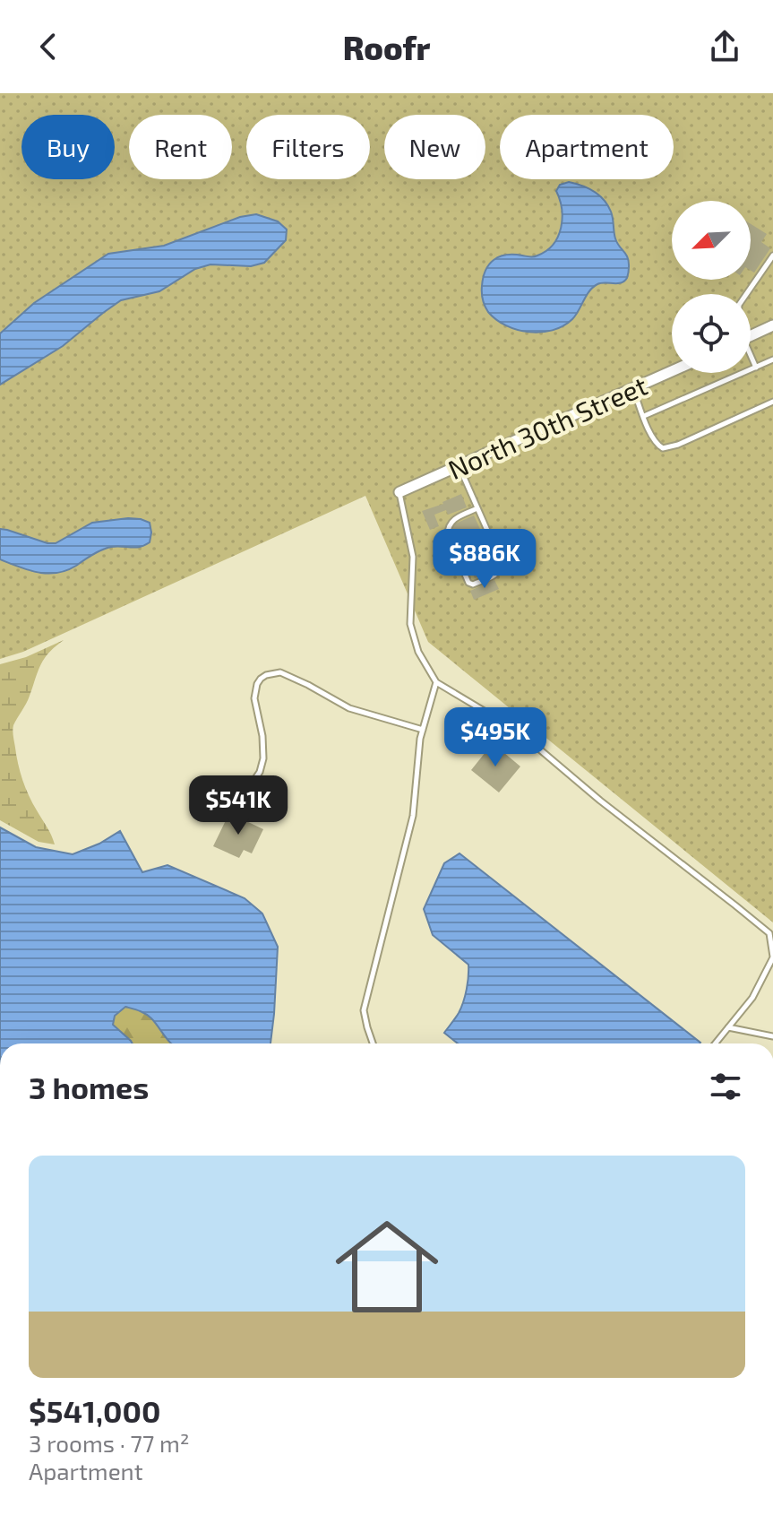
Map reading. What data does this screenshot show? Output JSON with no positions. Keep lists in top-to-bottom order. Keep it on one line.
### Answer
{"streets":{"street":["North 30th Street"]},"north":"bottom left","page":{"header":"Roofr","chip":["Buy","Rent","Filters","New","Apartment"],"price":["$886K","$495K","$541K"],"heading":"3 homes","list":[{"name":"$541,000","note":"3 rooms · 77 m² · Apartment"}]}}
